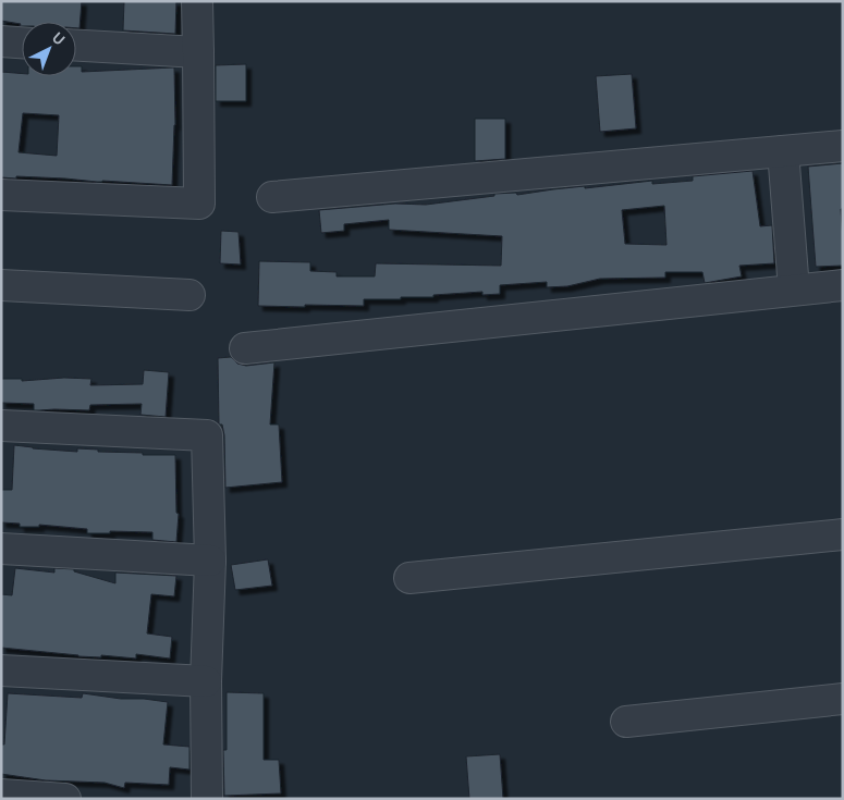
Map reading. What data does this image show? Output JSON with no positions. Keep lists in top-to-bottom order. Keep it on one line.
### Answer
{"north":"top right"}
